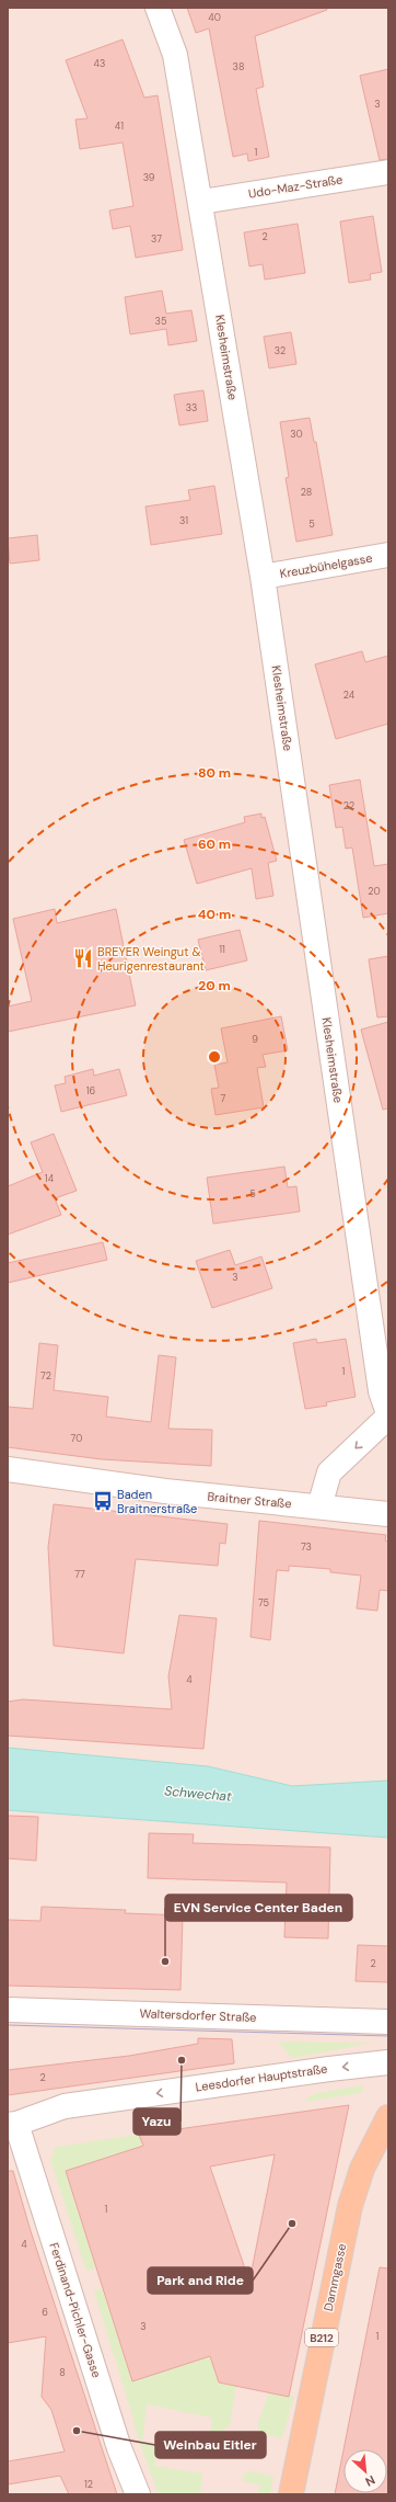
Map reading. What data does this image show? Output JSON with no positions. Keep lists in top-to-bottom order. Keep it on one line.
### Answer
{"streets":{"main road":["Dammgasse","B212"],"street":["Udo-Maz-Straße","Klesheimstraße","Kreuzbühelgasse","Braitner Straße","Waltersdorfer Straße","Leesdorfer Hauptstraße","Ferdinand-Pichler-Gasse"]},"crossings":[["Udo-Maz-Straße","Klesheimstraße"],["Klesheimstraße","Kreuzbühelgasse"],["Leesdorfer Hauptstraße","Ferdinand-Pichler-Gasse"]],"one_way":["Leesdorfer Hauptstraße"],"water":["Schwechat"],"places":{"restaurant":["BREYER Weingut & Heurigenrestaurant"],"bus stop":["Baden Braitnerstraße"],"other":["EVN Service Center Baden","Yazu","Park and Ride","Weinbau Eitler"]},"house_numbers":["40","43","38","3","41","1","39","2","37","35","32","33","30","28","31","5","24","22","20","11","9","16","7","14","5","3","1","72","70","73","77","75","4","2","2","1","4","6","3","1","8","12"],"north":"bottom right","rings":["80 m","60 m","40 m","20 m"]}
